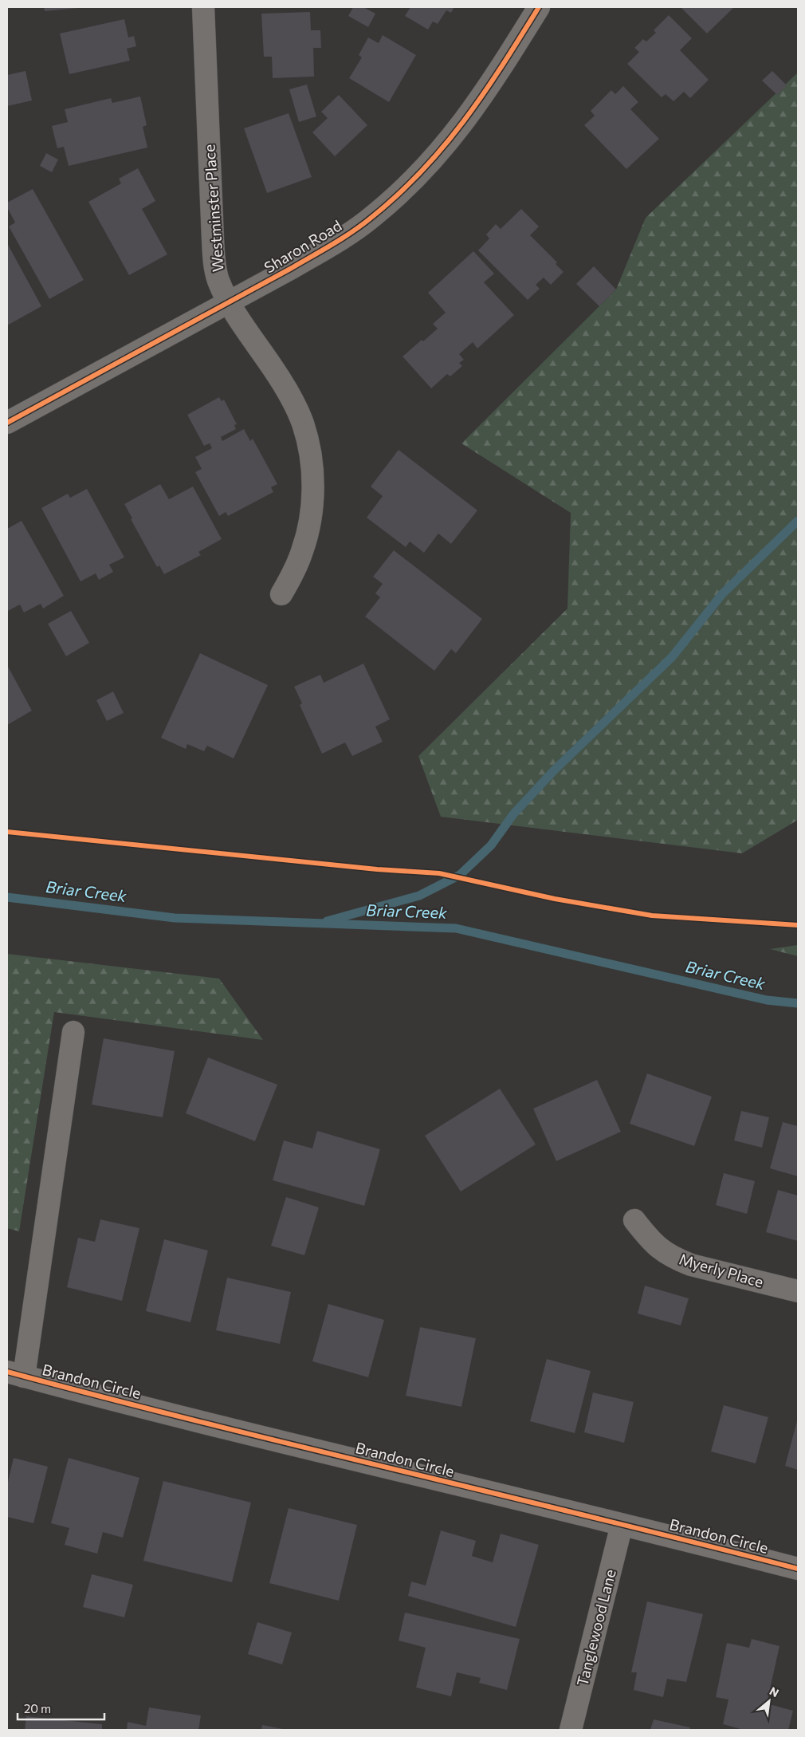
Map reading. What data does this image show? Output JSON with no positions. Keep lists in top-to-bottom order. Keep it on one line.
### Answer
{"streets":{"street":["Westminster Place","Sharon Road","Myerly Place","Brandon Circle","Tanglewood Lane"]},"crossings":[["Westminster Place","Sharon Road"],["Brandon Circle","Tanglewood Lane"]],"water":["Briar Creek"],"scale_bar":"20 m","north":"top right"}
